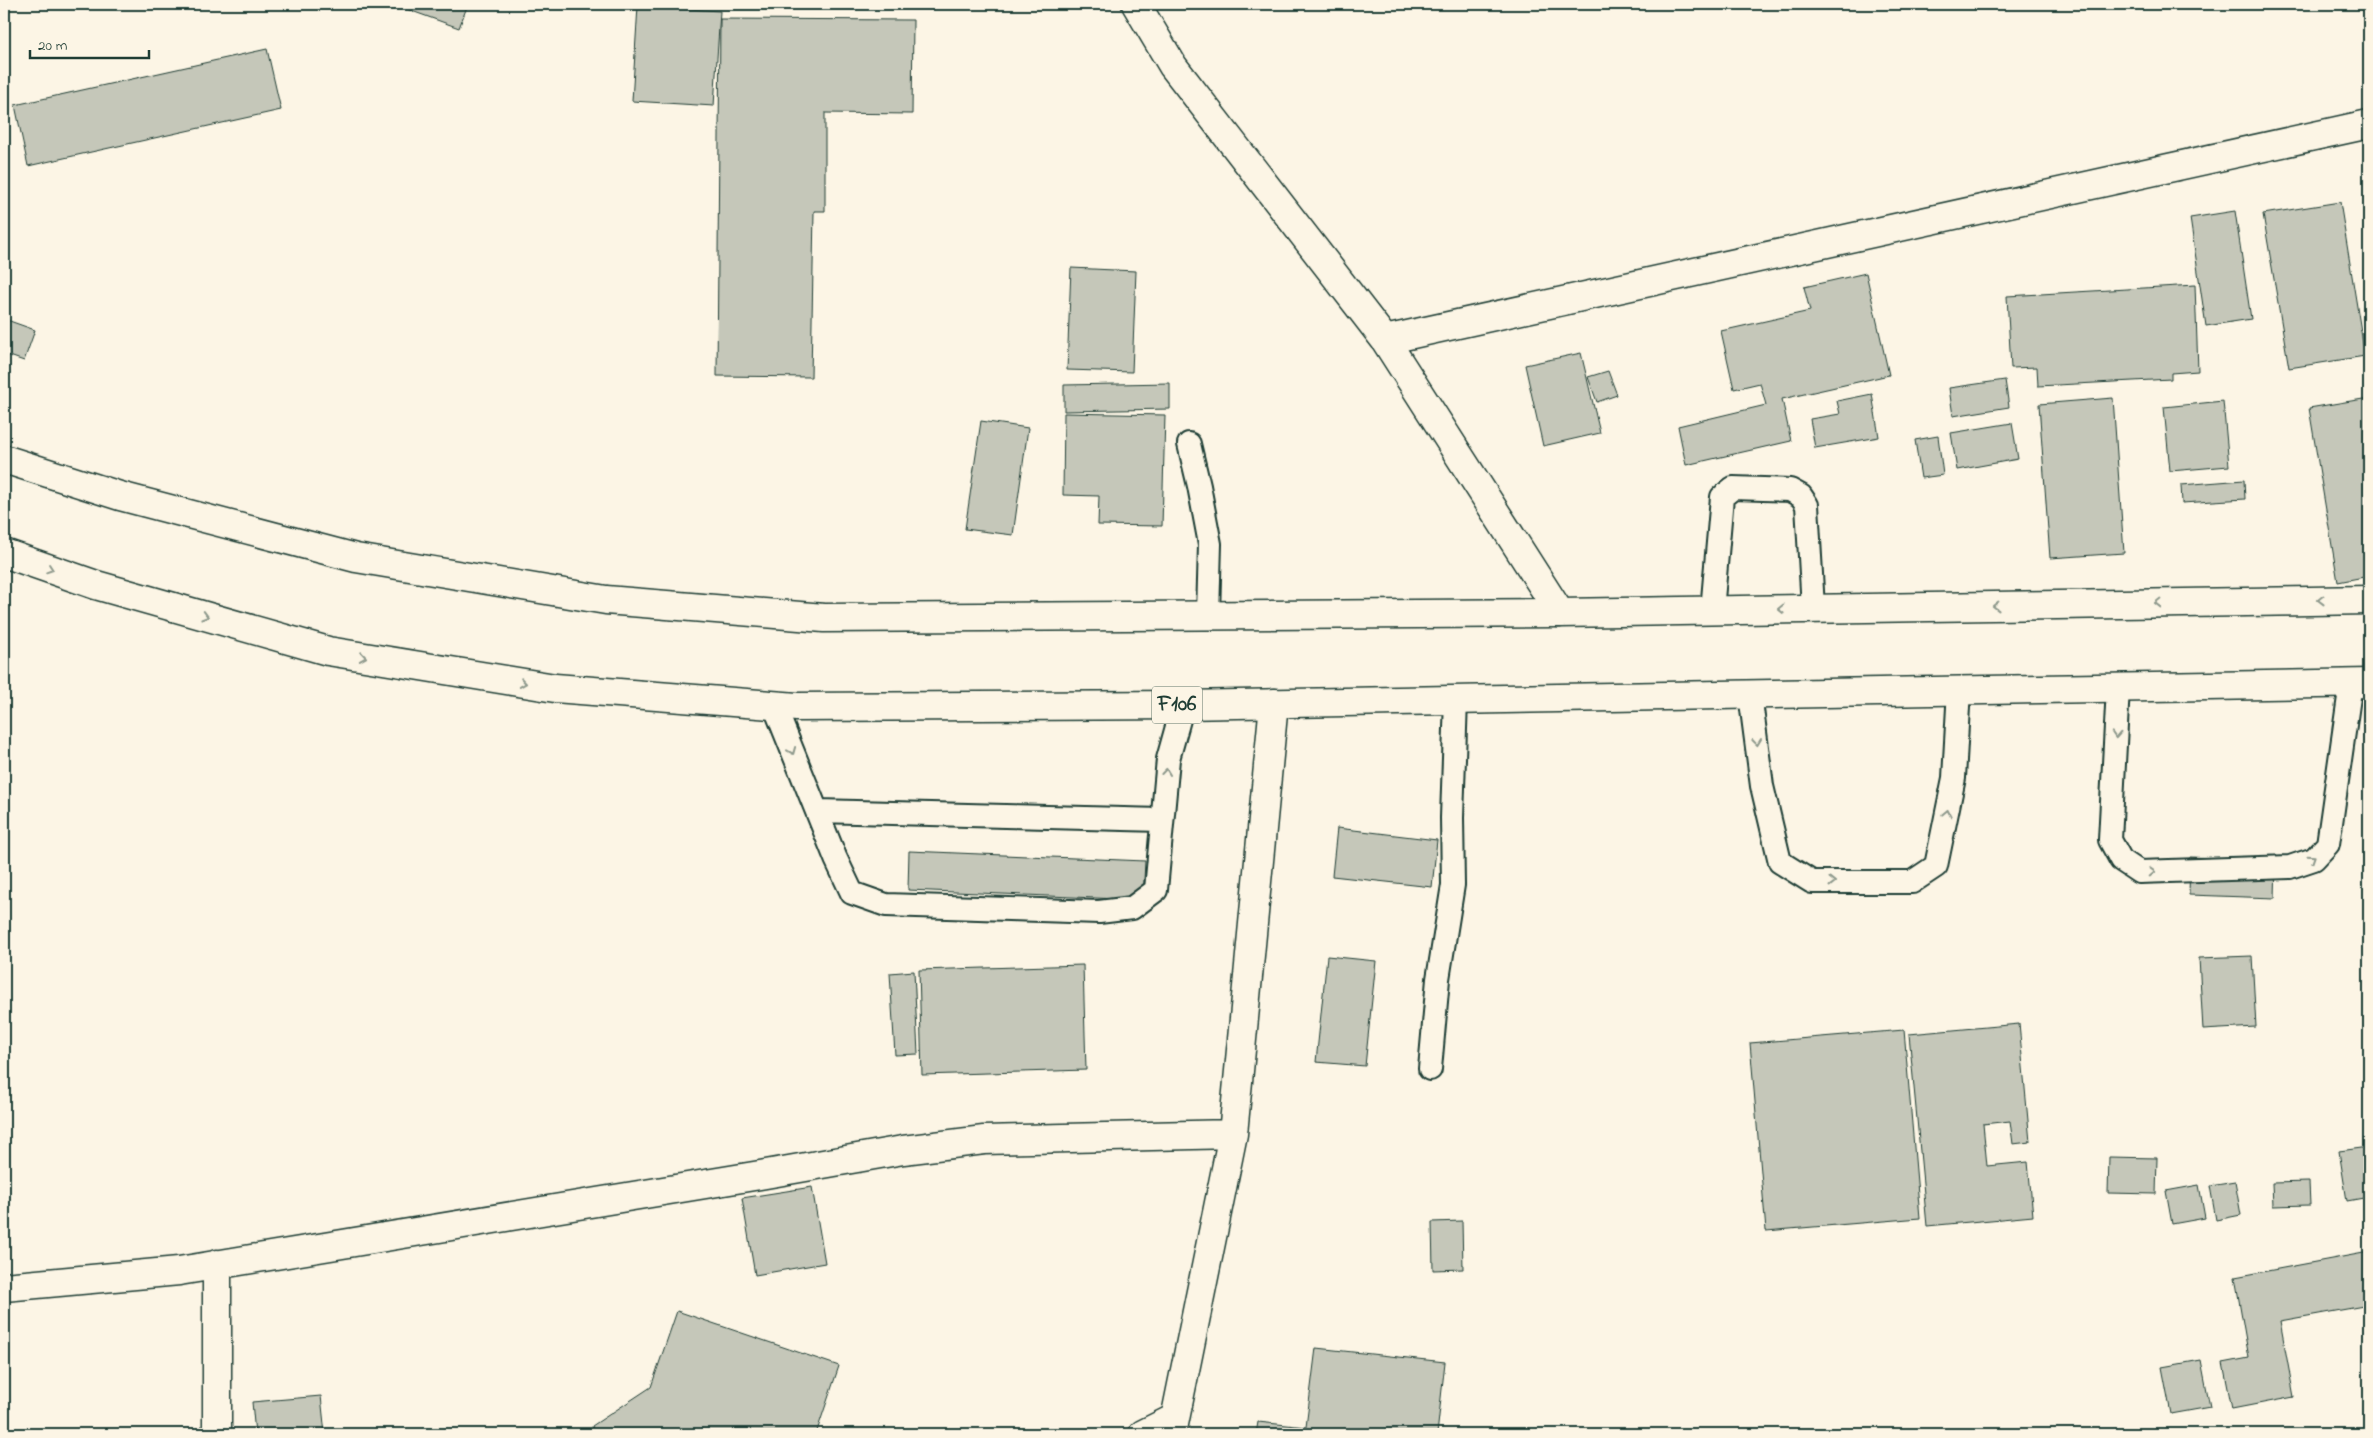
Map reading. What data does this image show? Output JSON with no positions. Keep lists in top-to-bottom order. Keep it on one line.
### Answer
{"streets":{"main road":["F106"]},"scale_bar":"20 m"}
